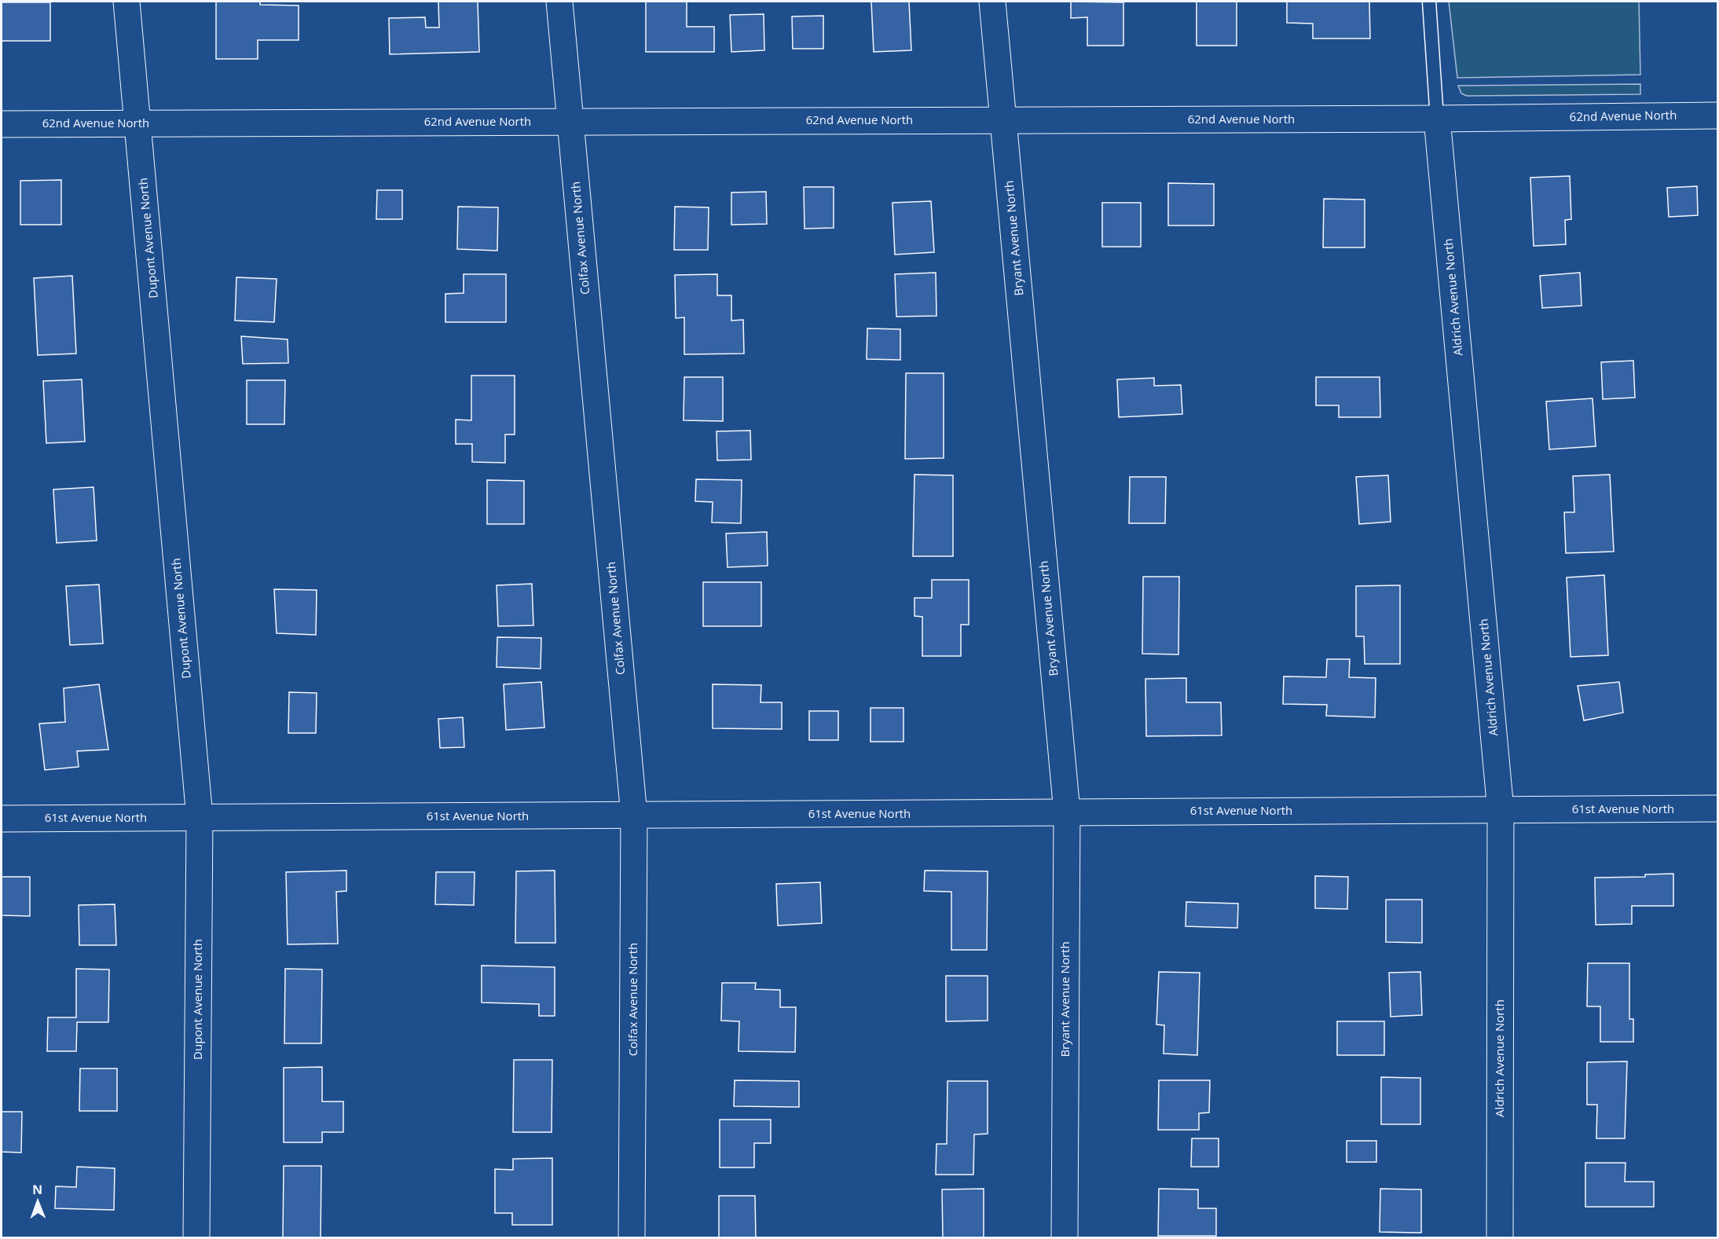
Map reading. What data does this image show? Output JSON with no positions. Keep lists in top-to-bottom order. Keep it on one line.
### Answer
{"streets":{"street":["62nd Avenue North","Dupont Avenue North","Colfax Avenue North","Bryant Avenue North","Aldrich Avenue North","61st Avenue North"]},"crossings":[["62nd Avenue North","Dupont Avenue North"],["62nd Avenue North","Colfax Avenue North"],["62nd Avenue North","Bryant Avenue North"],["62nd Avenue North","Aldrich Avenue North"],["Dupont Avenue North","61st Avenue North"],["Colfax Avenue North","61st Avenue North"],["Bryant Avenue North","61st Avenue North"],["Aldrich Avenue North","61st Avenue North"]],"north":"top"}
